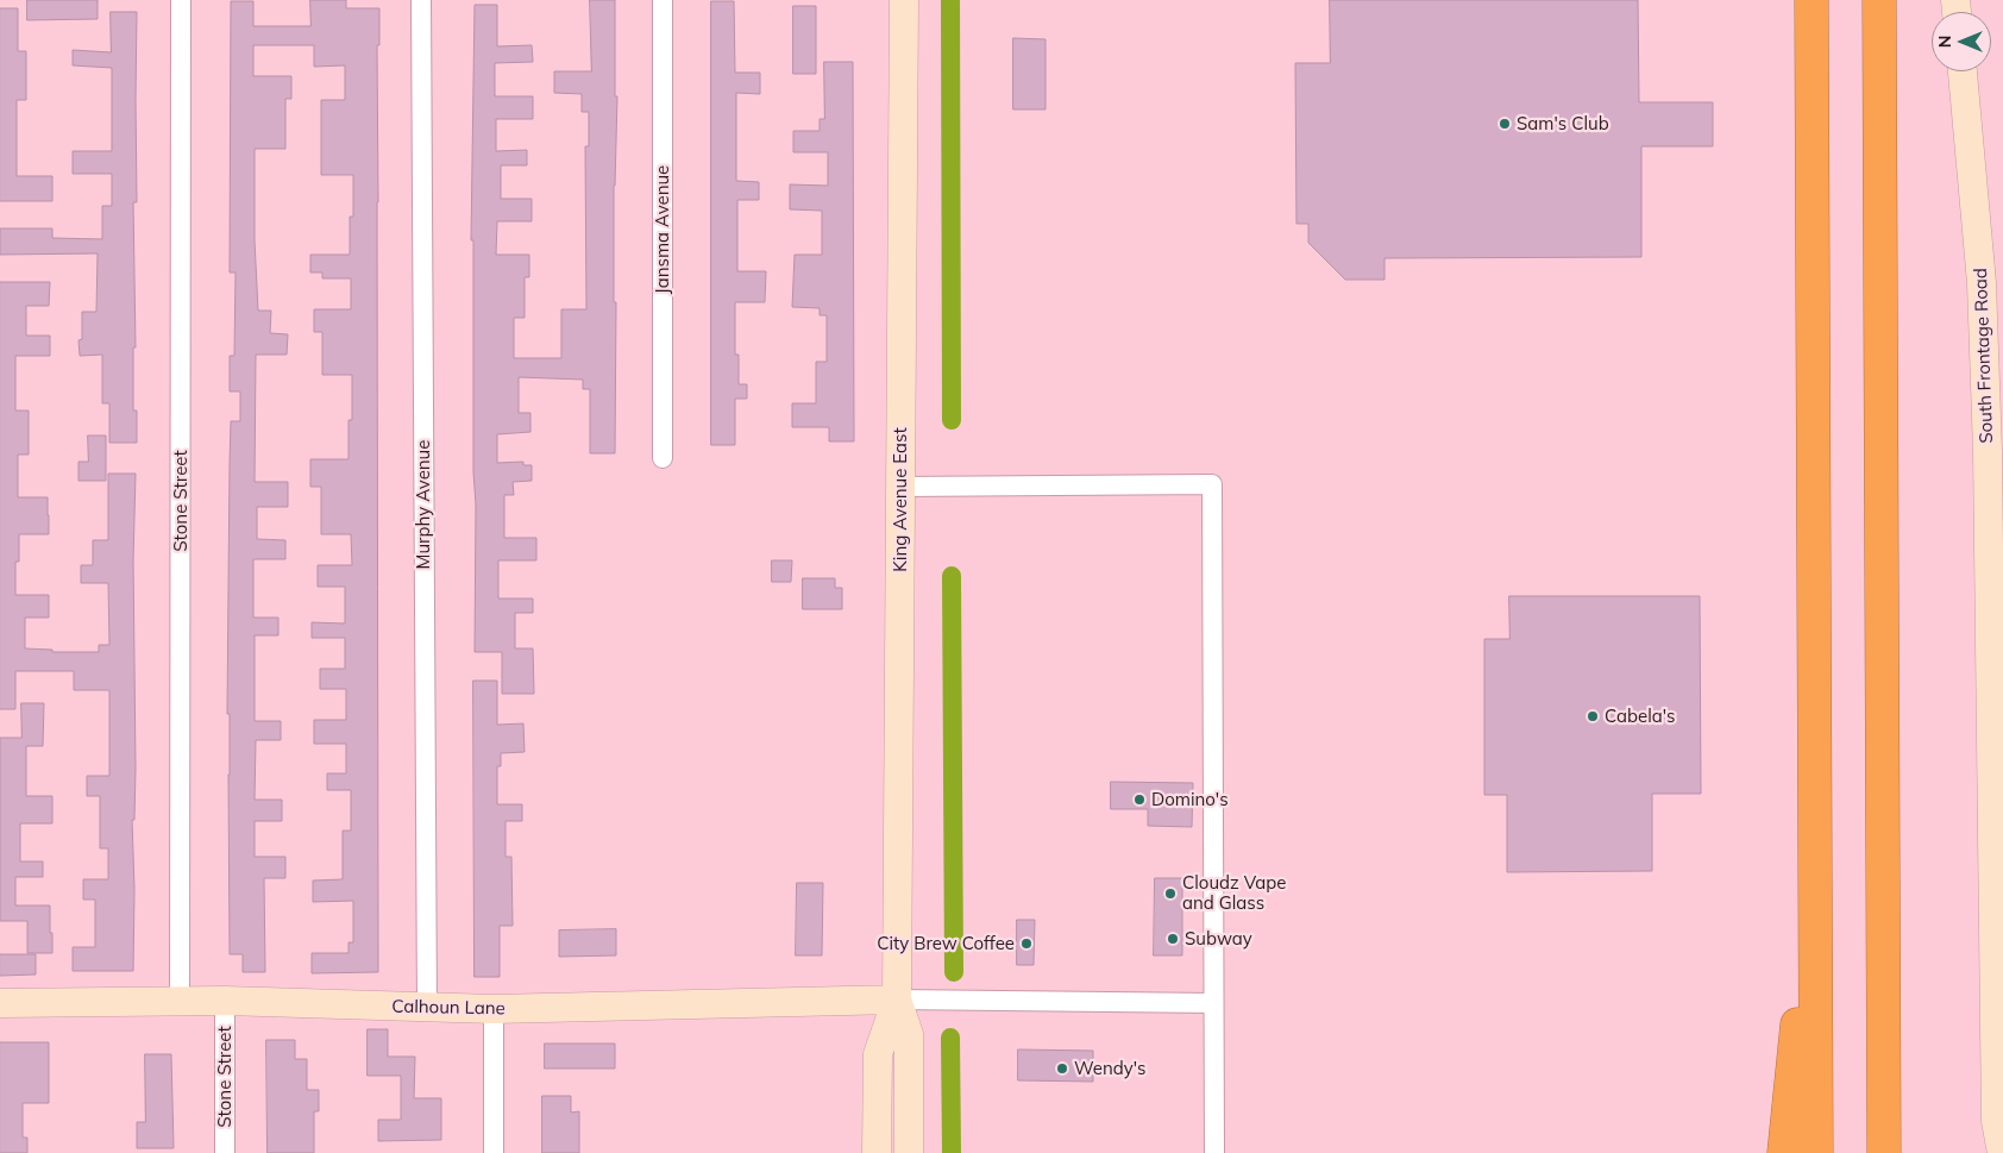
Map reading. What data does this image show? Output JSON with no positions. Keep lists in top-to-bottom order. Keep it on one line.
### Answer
{"streets":{"main road":["South Frontage Road","King Avenue East","Calhoun Lane"],"street":["Jansma Avenue","Stone Street","Murphy Avenue"]},"crossings":[["King Avenue East","Calhoun Lane"],["Stone Street","Calhoun Lane"],["Murphy Avenue","Calhoun Lane"]],"places":["Sam's Club","Cabela's","Domino's","Cloudz Vape and Glass","Subway","City Brew Coffee","Wendy's"],"north":"left"}
